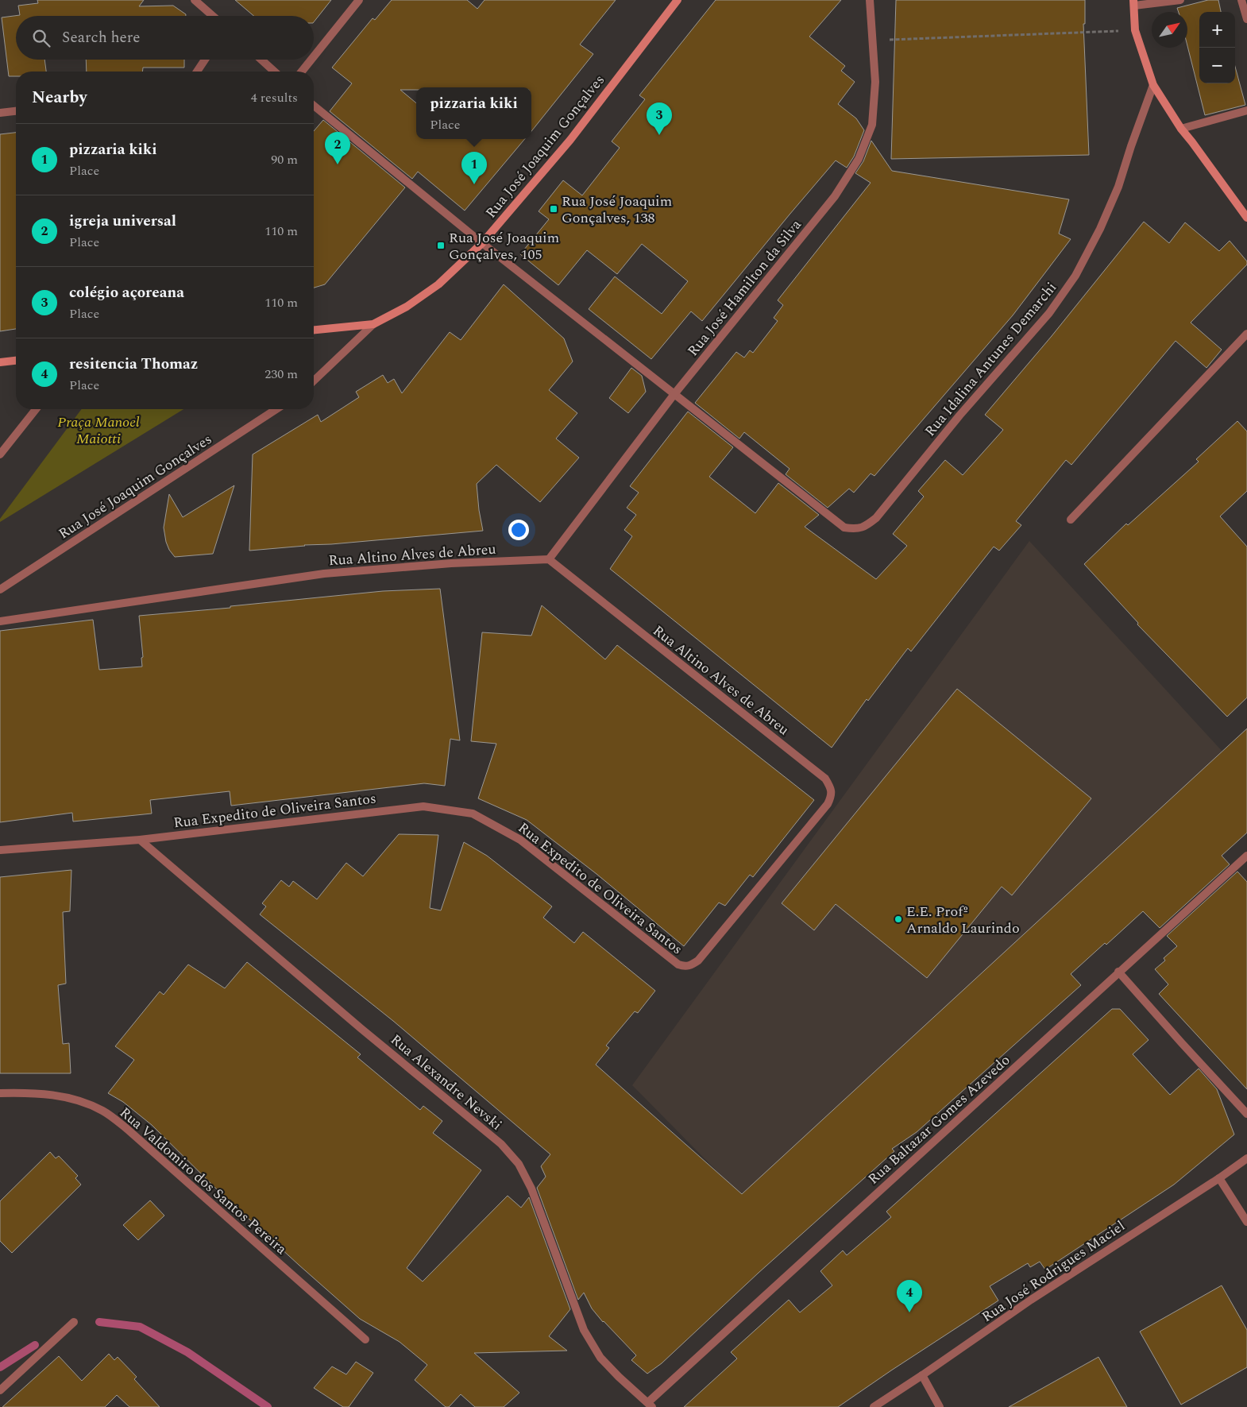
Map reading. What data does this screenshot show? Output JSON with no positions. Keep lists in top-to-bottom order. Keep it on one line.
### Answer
{"streets":{"street":["Rua José Joaquim Gonçalves","Rua José Hamilton da Silva","Rua Idalina Antunes Demarchi","Rua Altino Alves de Abreu","Rua Expedito de Oliveira Santos","Rua Alexandre Nevski","Rua Baltazar Gomes Azevedo","Rua Valdomiro dos Santos Pereira","Rua José Rodrigues Maciel"]},"crossings":[["Rua José Hamilton da Silva","Rua Idalina Antunes Demarchi"],["Rua José Hamilton da Silva","Rua Altino Alves de Abreu"],["Rua Altino Alves de Abreu","Rua Expedito de Oliveira Santos"],["Rua Expedito de Oliveira Santos","Rua Alexandre Nevski"],["Rua Alexandre Nevski","Rua Baltazar Gomes Azevedo"]],"parks":["Praça Manoel Maiotti"],"places":{"transit":["Rua José Joaquim Gonçalves, 138","Rua José Joaquim Gonçalves, 105"],"other":["E.E. Profº Arnaldo Laurindo"]},"north":"top right","page":{"map_buttons":["+","−"],"search":"Search here","heading":["Nearby","4 results"],"popup":["pizzaria kiki","Place"],"pins":["3","2","1","4"],"list":[{"mark":"1","name":"pizzaria kiki","note":"Place","value":"90 m"},{"mark":"2","name":"igreja universal","note":"Place","value":"110 m"},{"mark":"3","name":"colégio açoreana","note":"Place","value":"110 m"},{"mark":"4","name":"resitencia Thomaz","note":"Place","value":"230 m"}]}}
